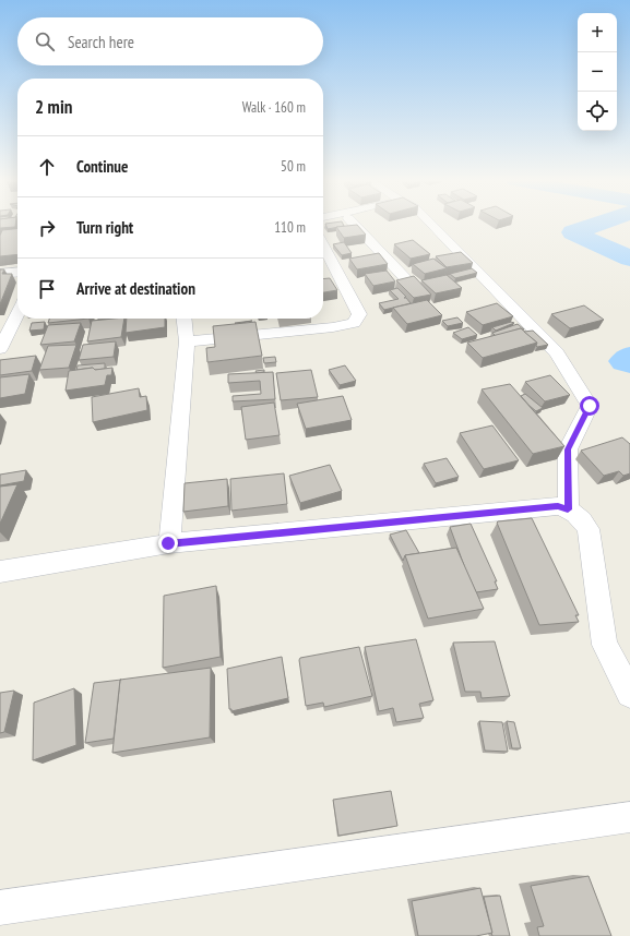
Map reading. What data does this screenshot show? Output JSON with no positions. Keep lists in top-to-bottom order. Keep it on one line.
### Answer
{"page":{"map_buttons":["+","−"],"search":"Search here","heading":["2 min","Walk · 160 m"],"list":[["Continue","50 m"],["Turn right","110 m"],"Arrive at destination"]}}
